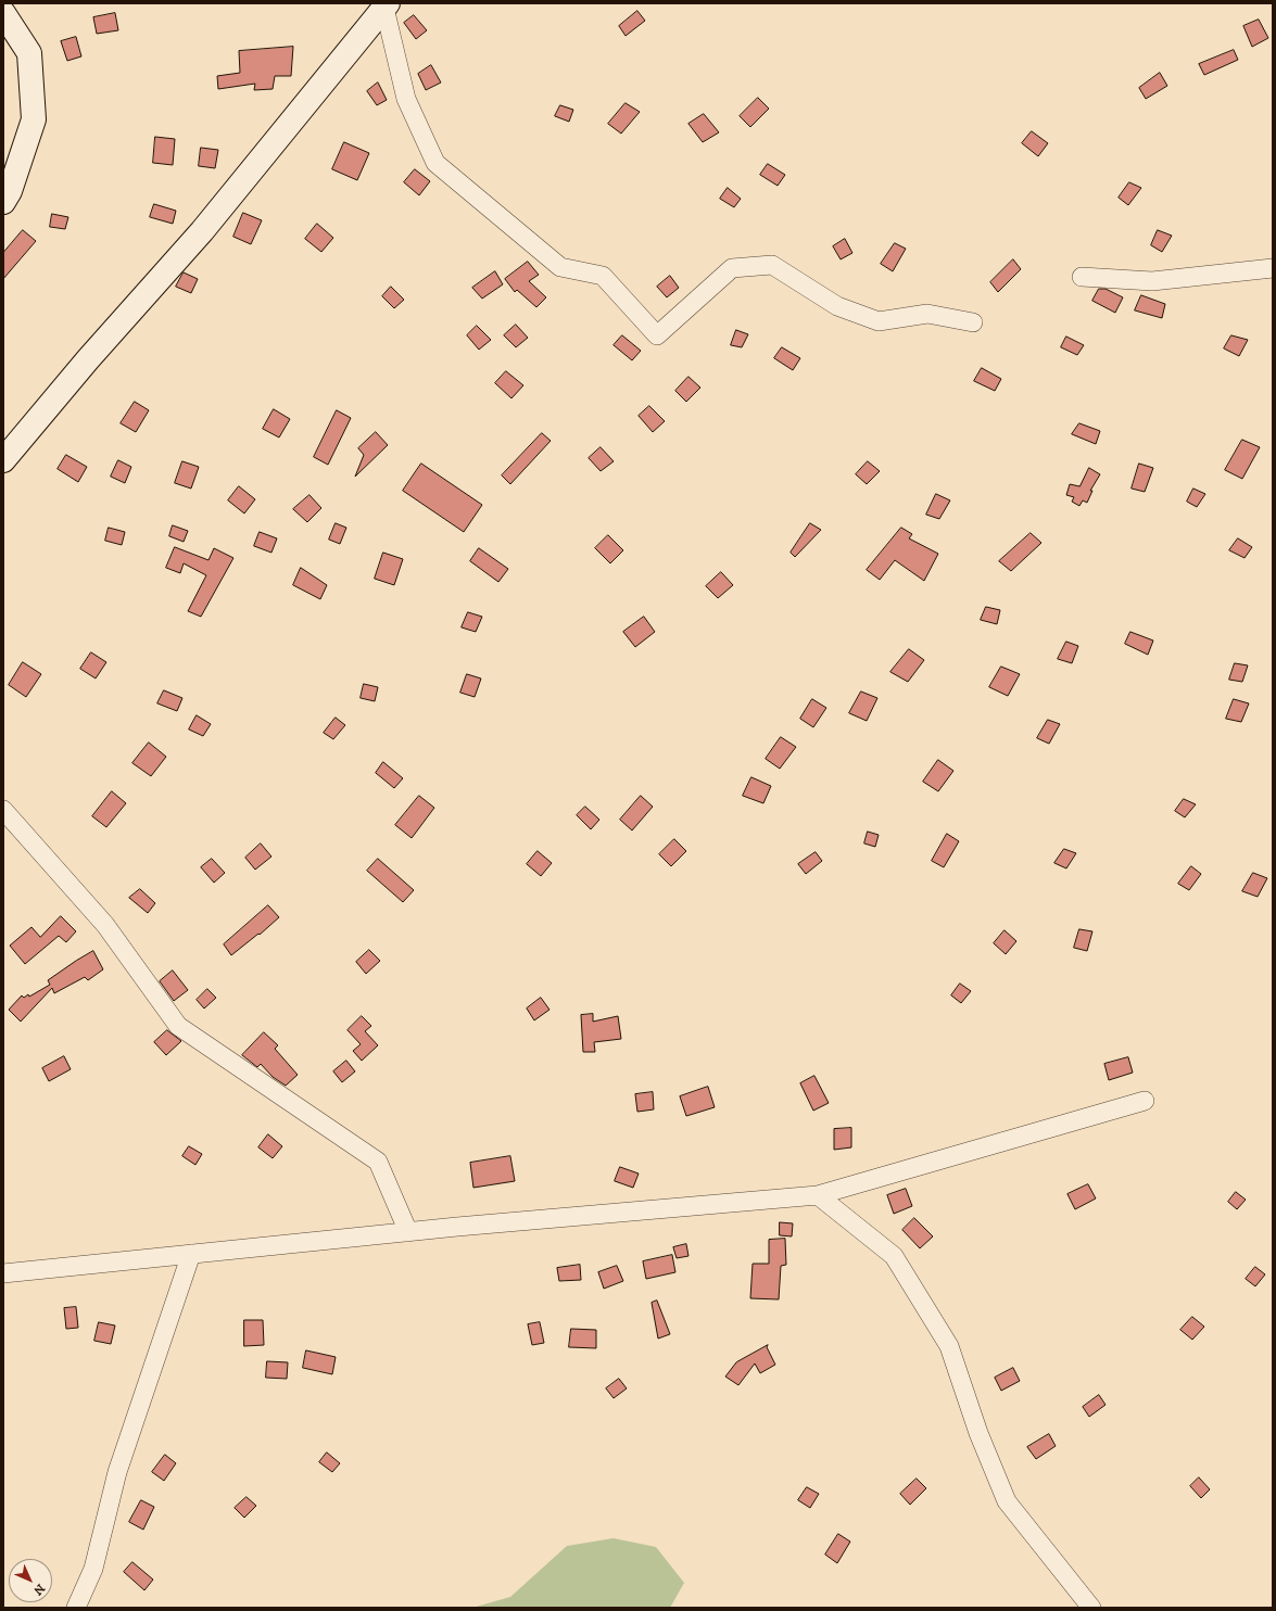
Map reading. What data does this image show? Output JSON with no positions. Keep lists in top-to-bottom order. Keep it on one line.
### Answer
{"north":"bottom right"}
